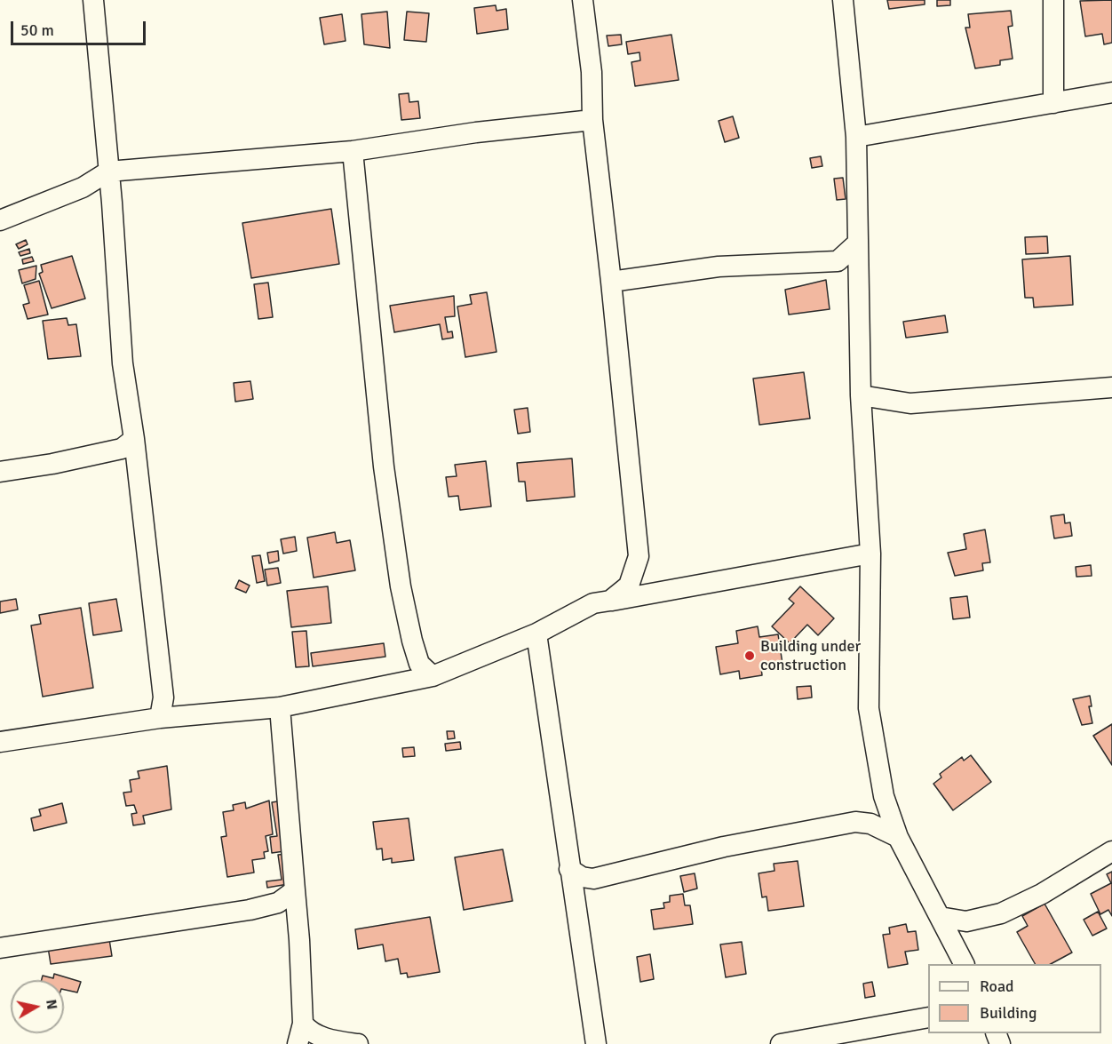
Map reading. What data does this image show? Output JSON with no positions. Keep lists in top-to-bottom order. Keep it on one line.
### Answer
{"places":["Building under construction"],"legend":["Road","Building"],"scale_bar":"50 m","north":"right"}
